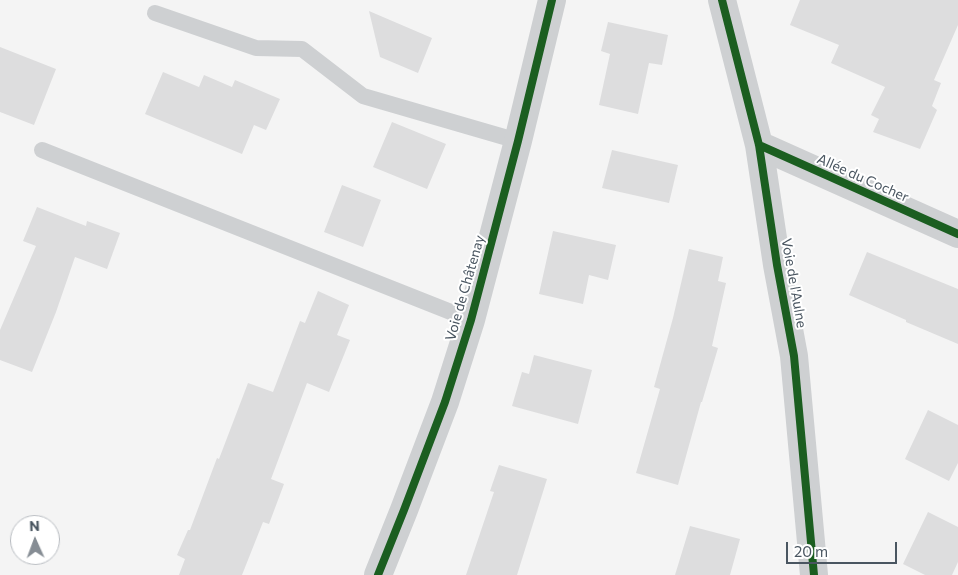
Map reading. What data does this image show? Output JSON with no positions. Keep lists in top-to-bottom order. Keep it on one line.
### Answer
{"streets":{"street":["Allée du Cocher","Voie de l'Aulne","Voie de Châtenay"]},"crossings":[["Allée du Cocher","Voie de l'Aulne"]],"scale_bar":"20 m","north":"top"}
